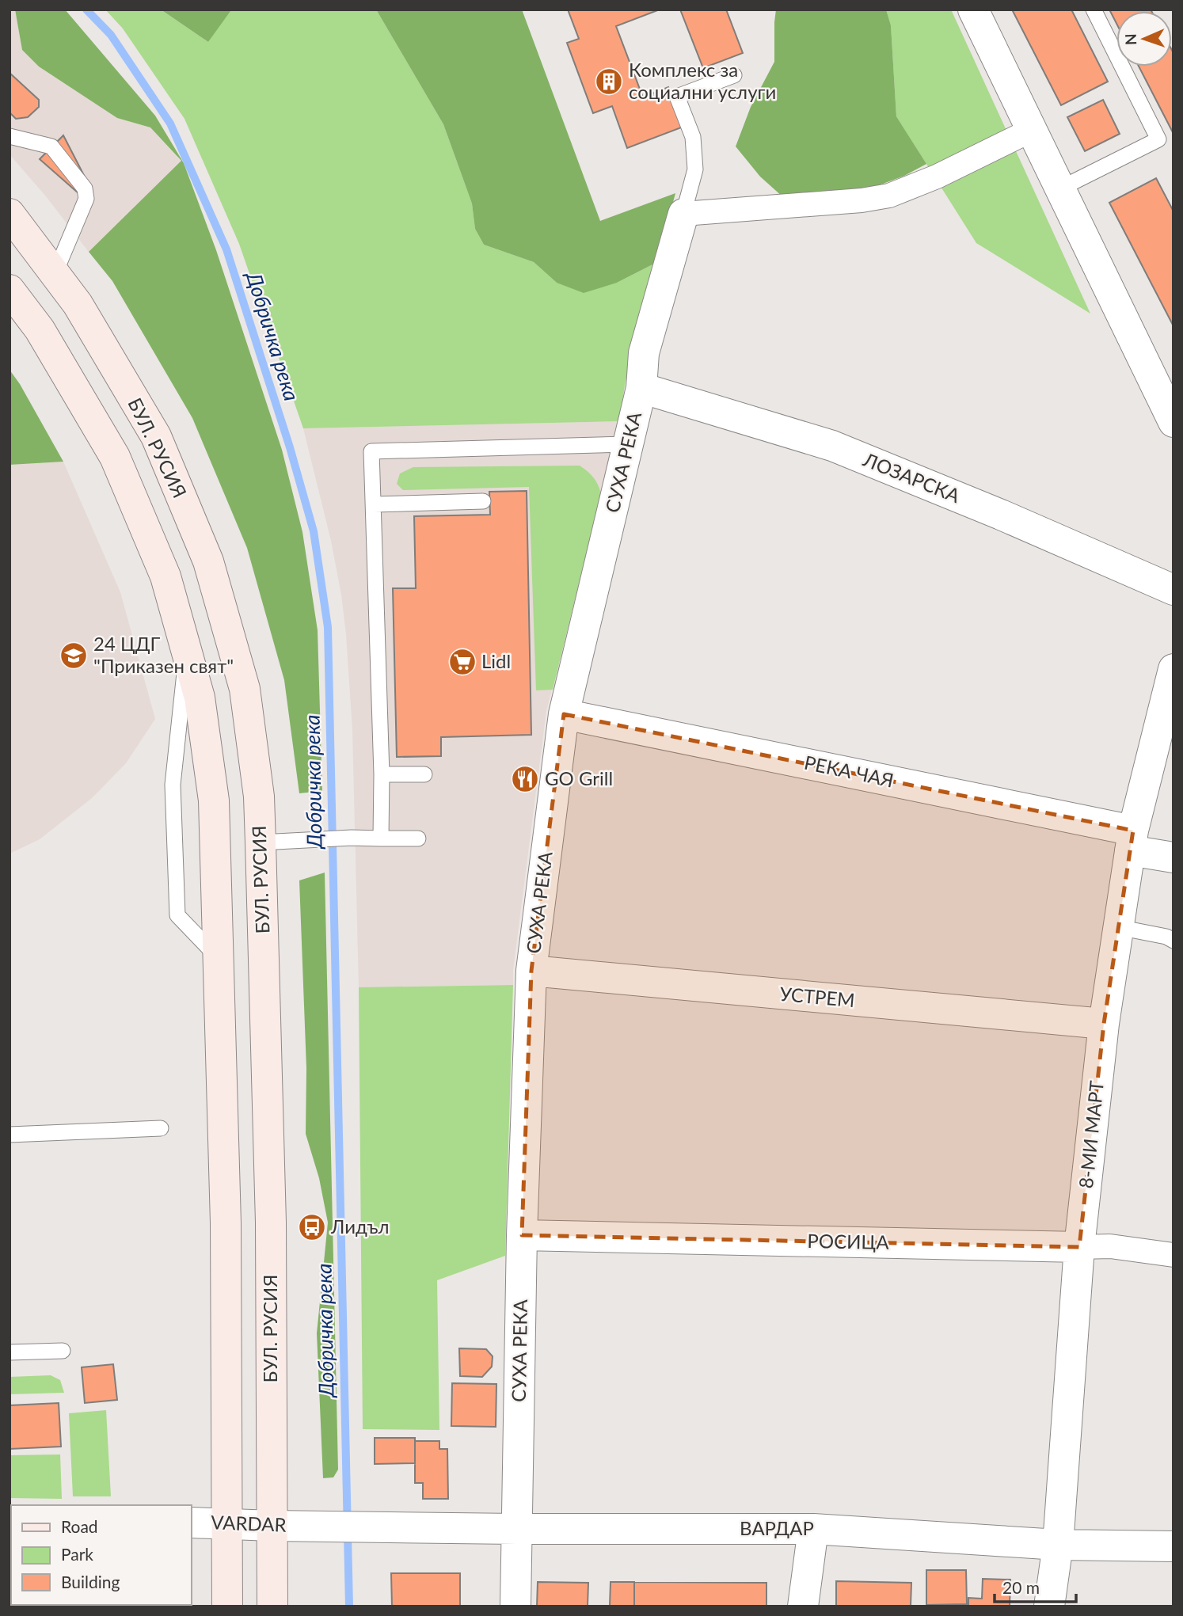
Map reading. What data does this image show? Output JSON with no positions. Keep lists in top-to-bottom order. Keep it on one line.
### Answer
{"streets":{"main road":["БУЛ. РУСИЯ"],"street":["СУХА РЕКА","ЛОЗАРСКА","РЕКА ЧАЯ","УСТРЕМ","8-МИ МАРТ","РОСИЦА","VARDAR","ВАРДАР"]},"crossings":[["БУЛ. РУСИЯ","VARDAR"],["СУХА РЕКА","ЛОЗАРСКА"],["СУХА РЕКА","РЕКА ЧАЯ"],["СУХА РЕКА","УСТРЕМ"],["СУХА РЕКА","РОСИЦА"],["СУХА РЕКА","ВАРДАР"],["РЕКА ЧАЯ","8-МИ МАРТ"],["УСТРЕМ","8-МИ МАРТ"],["8-МИ МАРТ","РОСИЦА"],["8-МИ МАРТ","ВАРДАР"],["VARDAR","ВАРДАР"]],"water":["Добричка река"],"places":{"building":["Комплекс за социални услуги"],"school or university":["24 ЦДГ \"Приказен свят\""],"supermarket":["Lidl"],"restaurant":["GO Grill"],"bus stop":["Лидъл"]},"legend":["Road","Park","Building"],"scale_bar":"20 m","north":"left"}
